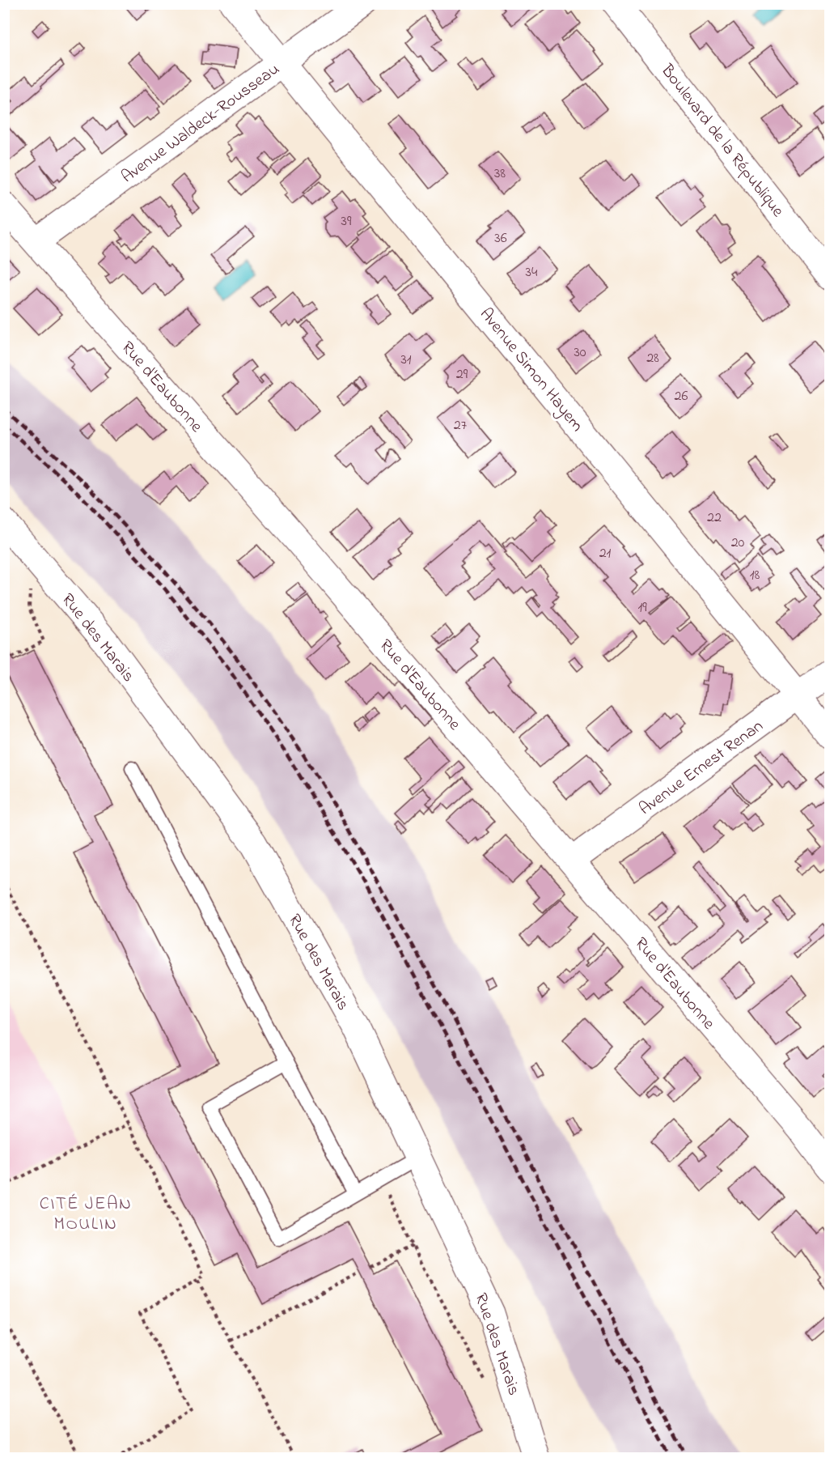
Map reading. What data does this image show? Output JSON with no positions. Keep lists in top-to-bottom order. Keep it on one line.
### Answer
{"streets":{"street":["Avenue Waldeck-Rousseau","Boulevard de la République","Avenue Simon Hayem","Rue d'Eaubonne","Rue des Marais","Avenue Ernest Renan"]},"crossings":[["Avenue Waldeck-Rousseau","Avenue Simon Hayem"],["Avenue Waldeck-Rousseau","Rue d'Eaubonne"],["Avenue Simon Hayem","Avenue Ernest Renan"],["Rue d'Eaubonne","Avenue Ernest Renan"]],"districts":["CITÉ JEAN MOULIN"],"house_numbers":["38","39","36","34","30","28","31","29","26","27","22","20","21","18","19"]}
